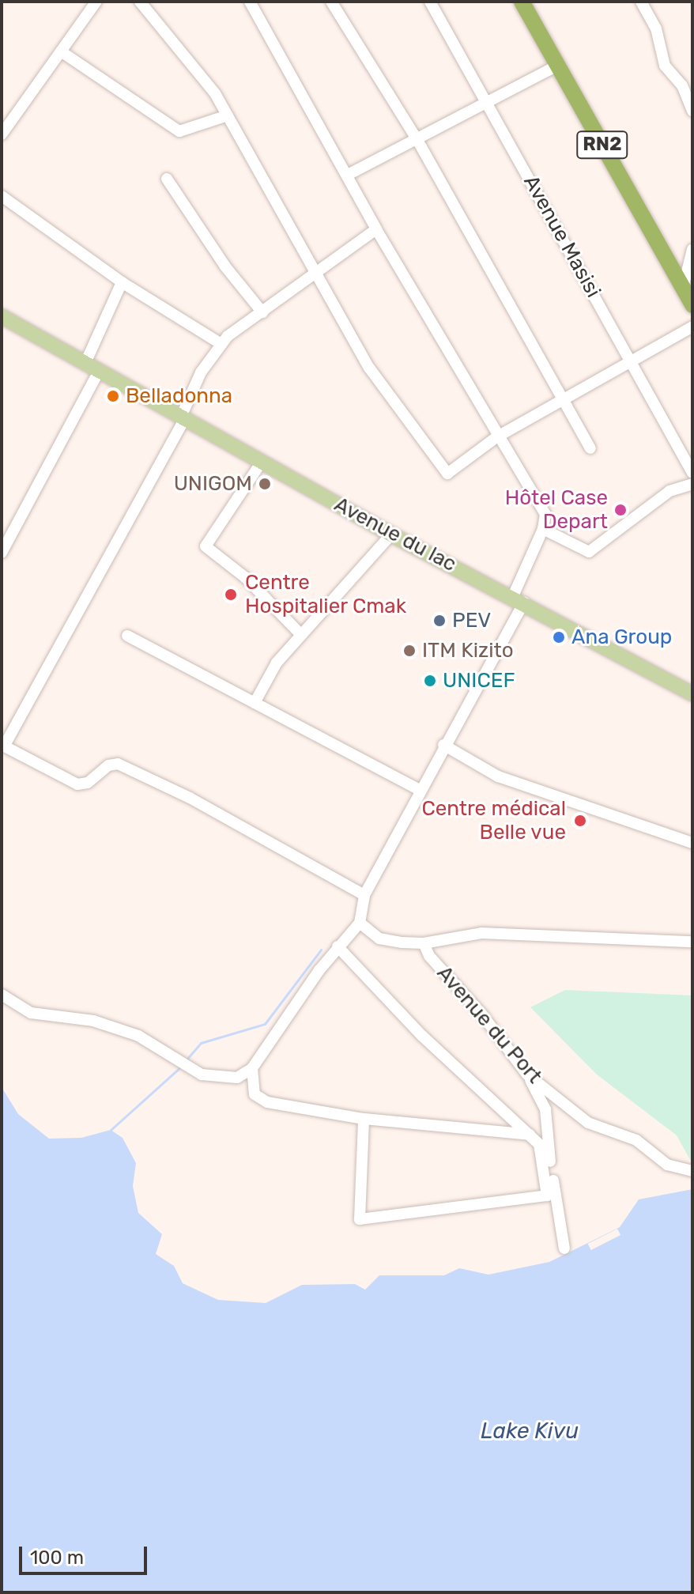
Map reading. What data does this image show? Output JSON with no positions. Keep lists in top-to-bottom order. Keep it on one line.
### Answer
{"streets":{"highway":["RN2"],"main road":["Avenue du lac"],"street":["Avenue Masisi","Avenue du Port"]},"water":["Lake Kivu"],"places":["Belladonna","UNIGOM","Hôtel Case Depart","Centre Hospitalier Cmak","PEV","Ana Group","ITM Kizito","UNICEF","Centre médical Belle vue"],"scale_bar":"100 m"}
